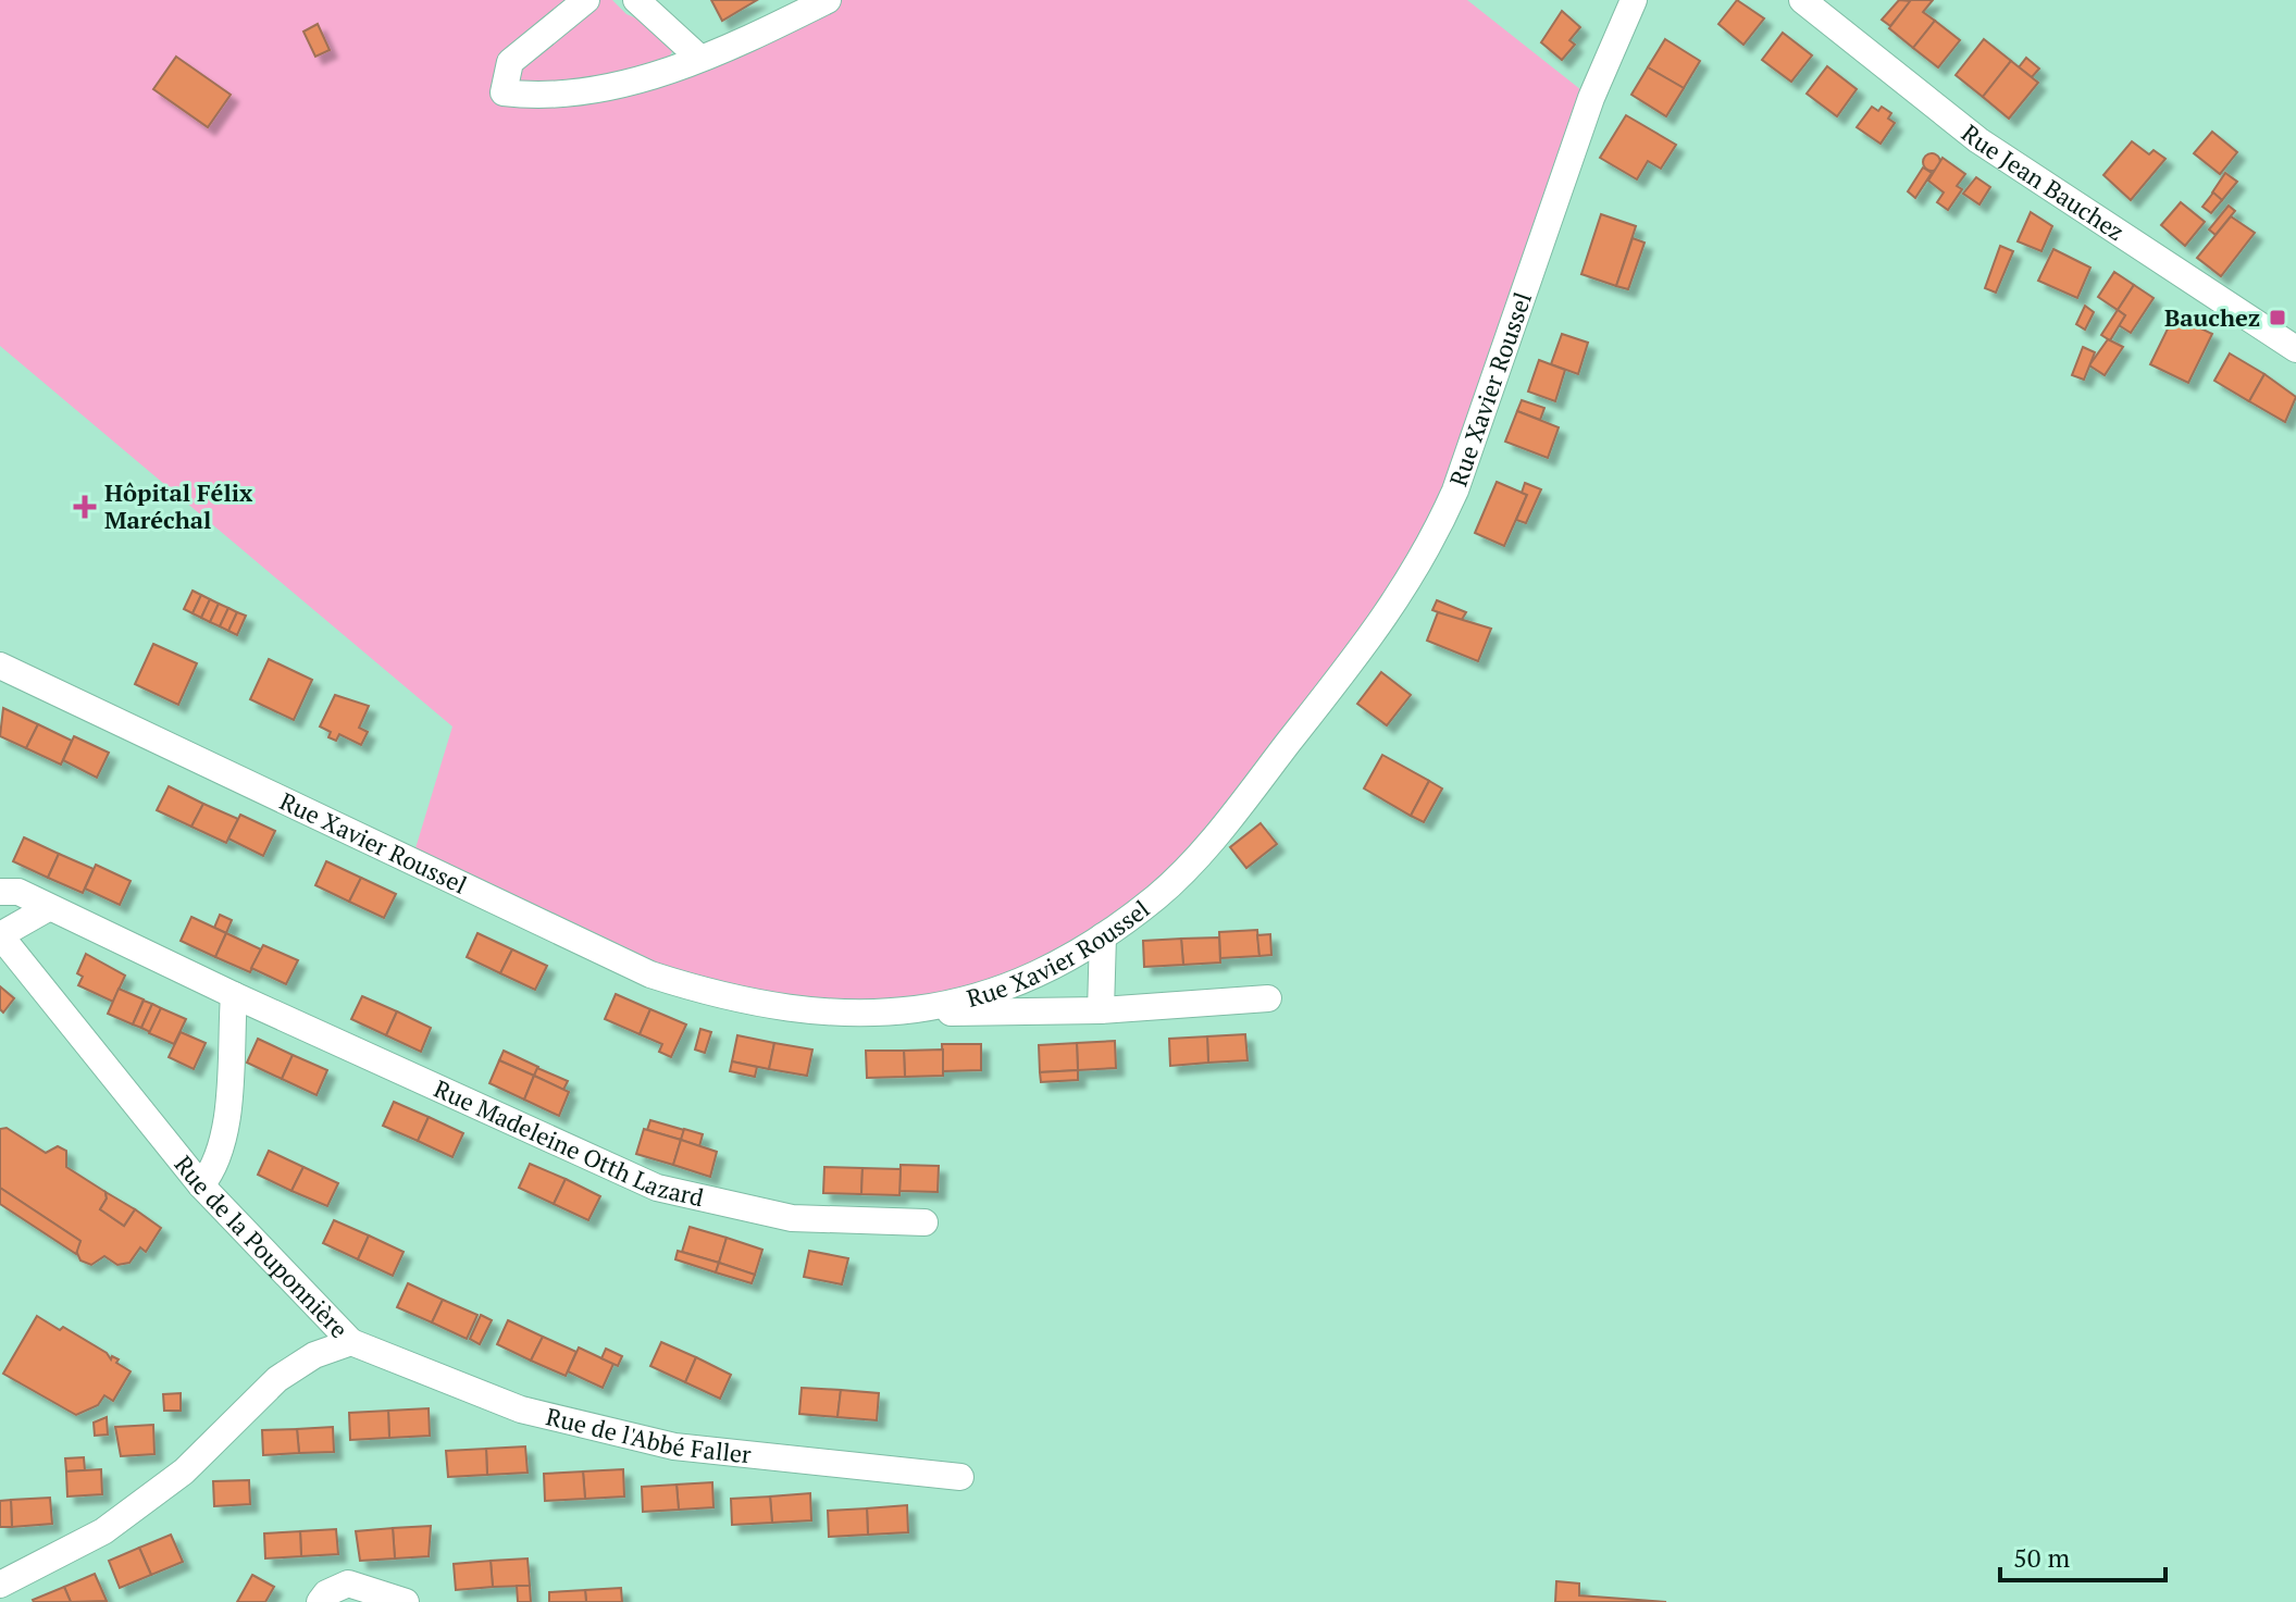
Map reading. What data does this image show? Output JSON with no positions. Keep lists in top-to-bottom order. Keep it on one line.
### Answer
{"streets":{"street":["Rue Jean Bauchez","Rue Xavier Roussel","Rue Madeleine Otth Lazard","Rue de la Pouponnière","Rue de l'Abbé Faller"]},"crossings":[["Rue de la Pouponnière","Rue de l'Abbé Faller"]],"places":{"transit":["Bauchez"],"health":["Hôpital Félix Maréchal"]},"scale_bar":"50 m"}
